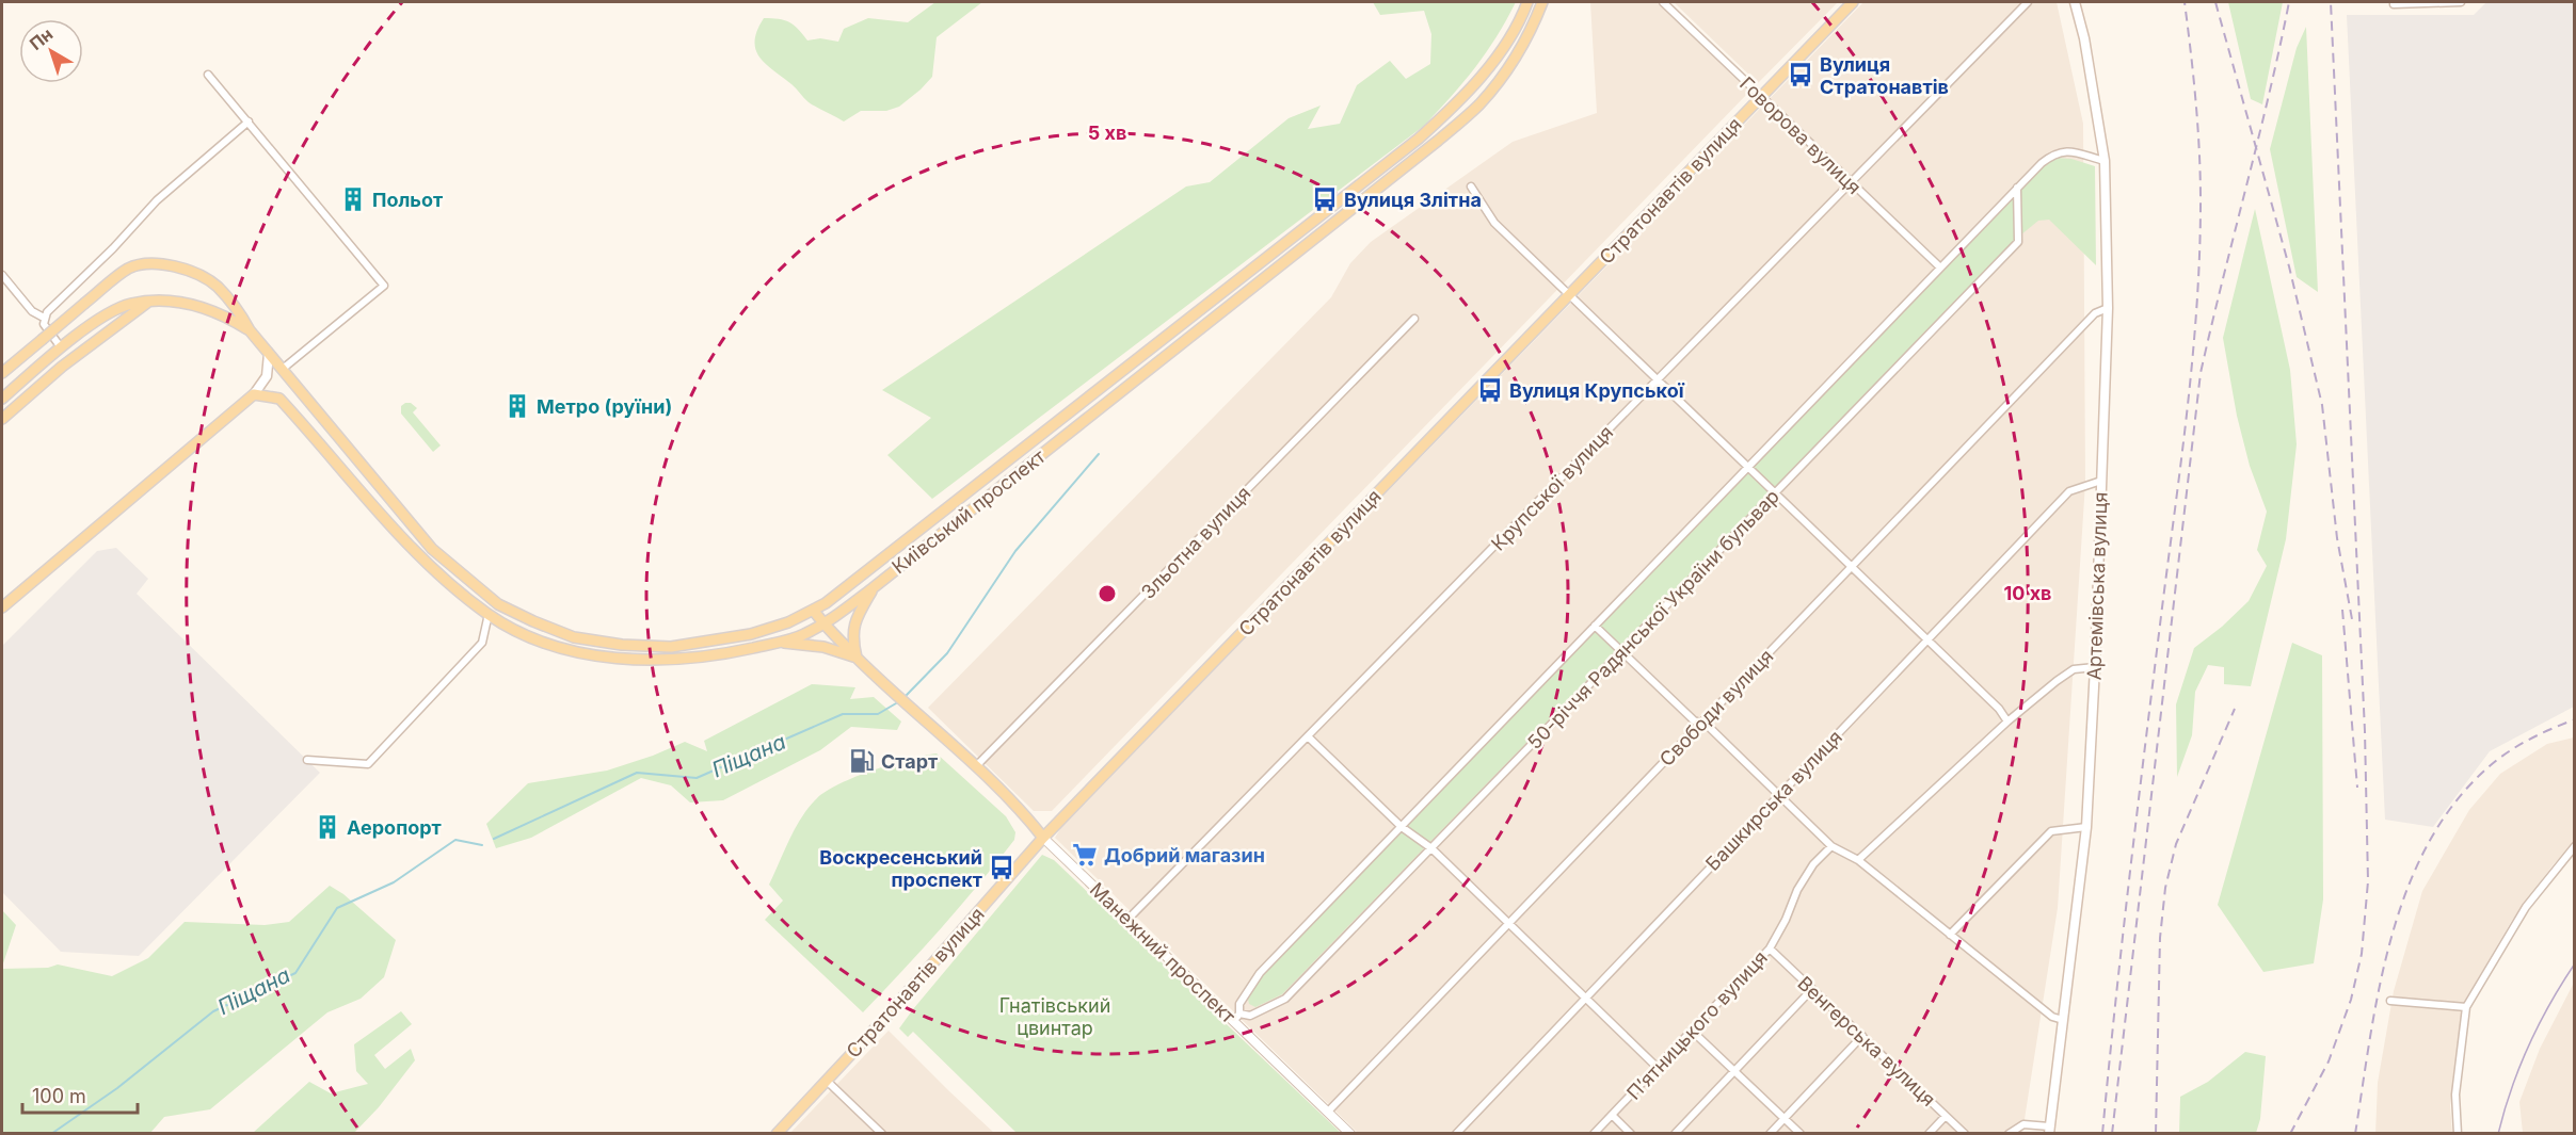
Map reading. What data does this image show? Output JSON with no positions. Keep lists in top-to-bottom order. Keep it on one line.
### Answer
{"streets":{"main road":["Стратонавтів вулиця","Київський проспект","Артемівська вулиця","Манежний проспект"],"street":["Говорова вулиця","Крупської вулиця","Зльотна вулиця","50-річчя Радянської України бульвар","Свободи вулиця","Башкирська вулиця","П’ятницького вулиця","Венгерська вулиця"]},"crossings":[["Говорова вулиця","Стратонавтів вулиця"],["Говорова вулиця","Крупської вулиця"],["Говорова вулиця","50-річчя Радянської України бульвар"],["Стратонавтів вулиця","Манежний проспект"],["Крупської вулиця","Манежний проспект"],["Київський проспект","Манежний проспект"],["Зльотна вулиця","Манежний проспект"],["Артемівська вулиця","50-річчя Радянської України бульвар"],["Артемівська вулиця","Свободи вулиця"],["Артемівська вулиця","Башкирська вулиця"],["50-річчя Радянської України бульвар","Манежний проспект"],["Свободи вулиця","Манежний проспект"],["П’ятницького вулиця","Венгерська вулиця"]],"water":["Піщана"],"parks":["Гнатівський цвинтар"],"places":{"bus stop":["Вулиця Стратонавтів","Вулиця Злітна","Вулиця Крупської","Воскресенський проспект"],"building":["Польот","Метро (руїни)","Аеропорт"],"fuel station":["Старт"],"supermarket":["Добрий магазин"]},"scale_bar":"100 m","north":"top left","rings":["5 хв","10 хв"]}
